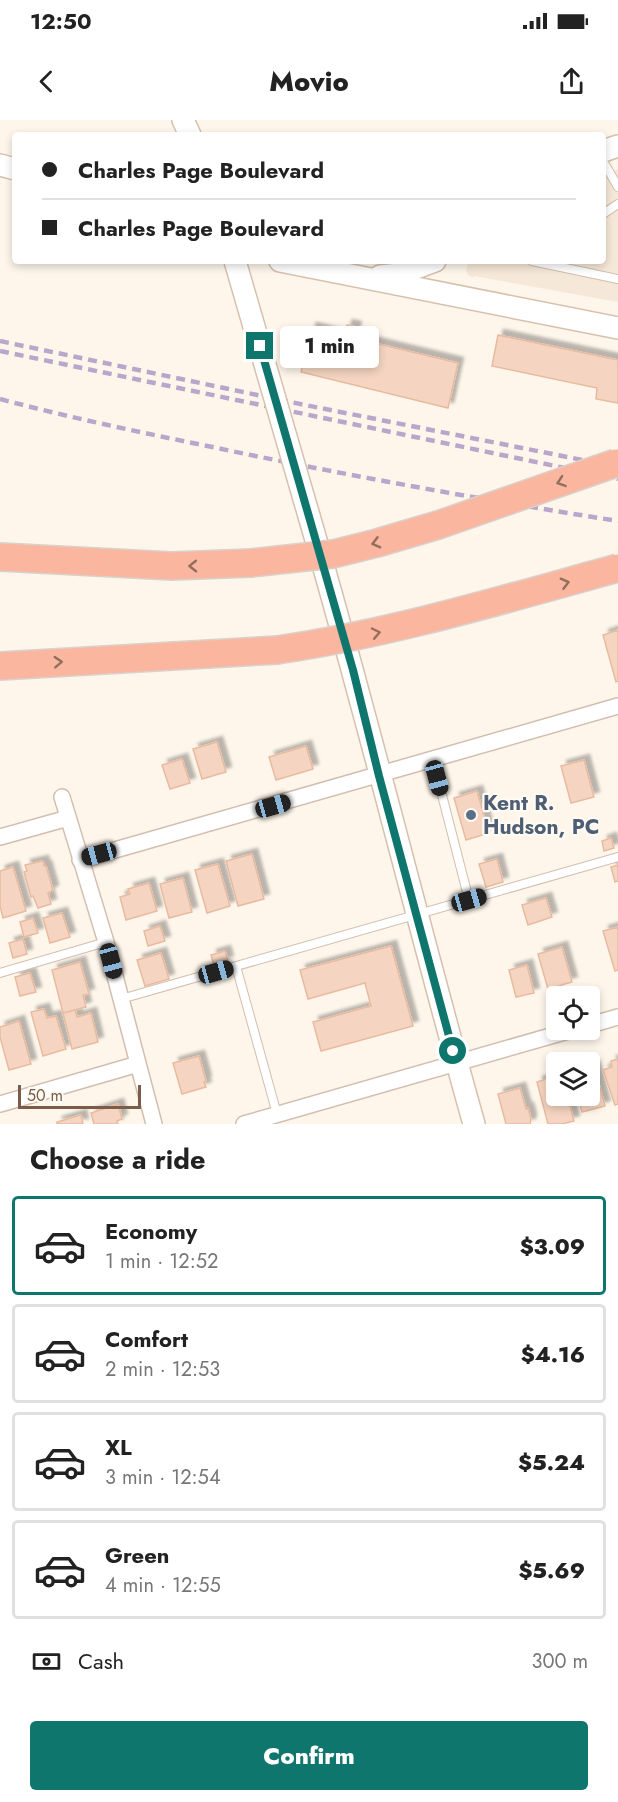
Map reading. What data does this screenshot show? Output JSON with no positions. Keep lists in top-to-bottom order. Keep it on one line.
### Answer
{"places":["Kent R. Hudson, PC"],"scale_bar":"50 m","page":{"status":"12:50","header":"Movio","banner":["Charles Page Boulevard","Charles Page Boulevard"],"bubble":"1 min","scale":"50 m","heading":"Choose a ride","list":[{"name":"Economy","note":"1 min · 12:52","value":"$3.09"},{"name":"Comfort","note":"2 min · 12:53","value":"$4.16"},{"name":"XL","note":"3 min · 12:54","value":"$5.24"},{"name":"Green","note":"4 min · 12:55","value":"$5.69"}],"pay":["Cash","300 m"],"buttons":"Confirm"}}
